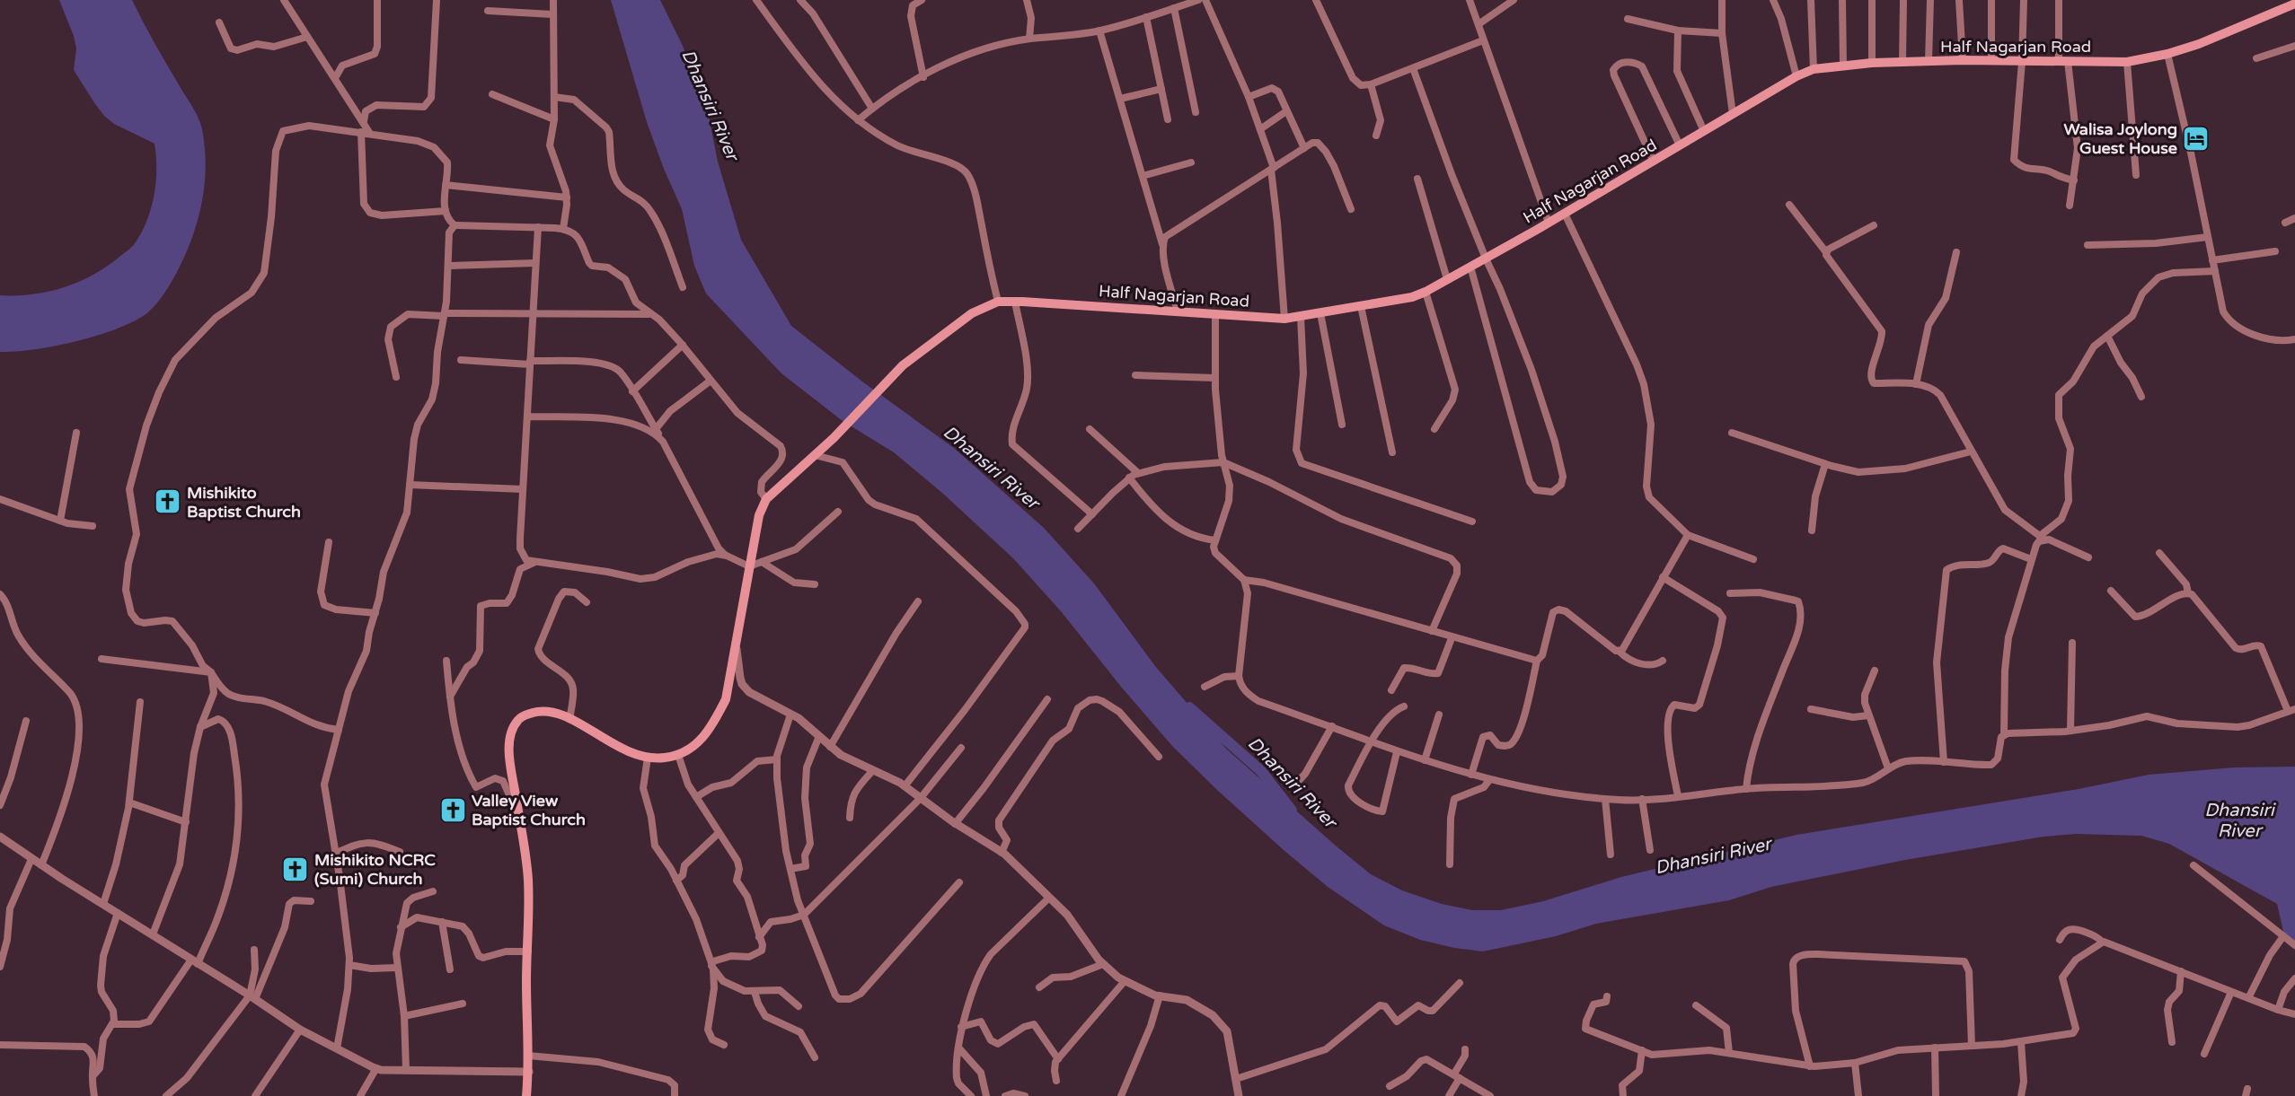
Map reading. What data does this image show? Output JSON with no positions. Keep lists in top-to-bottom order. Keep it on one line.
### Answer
{"streets":{"main road":["Half Nagarjan Road"]},"water":["Dhansiri River"],"places":{"hotel":["Walisa Joylong Guest House"],"church":["Mishikito Baptist Church","Valley View Baptist Church","Mishikito NCRC (Sumi) Church"]}}
